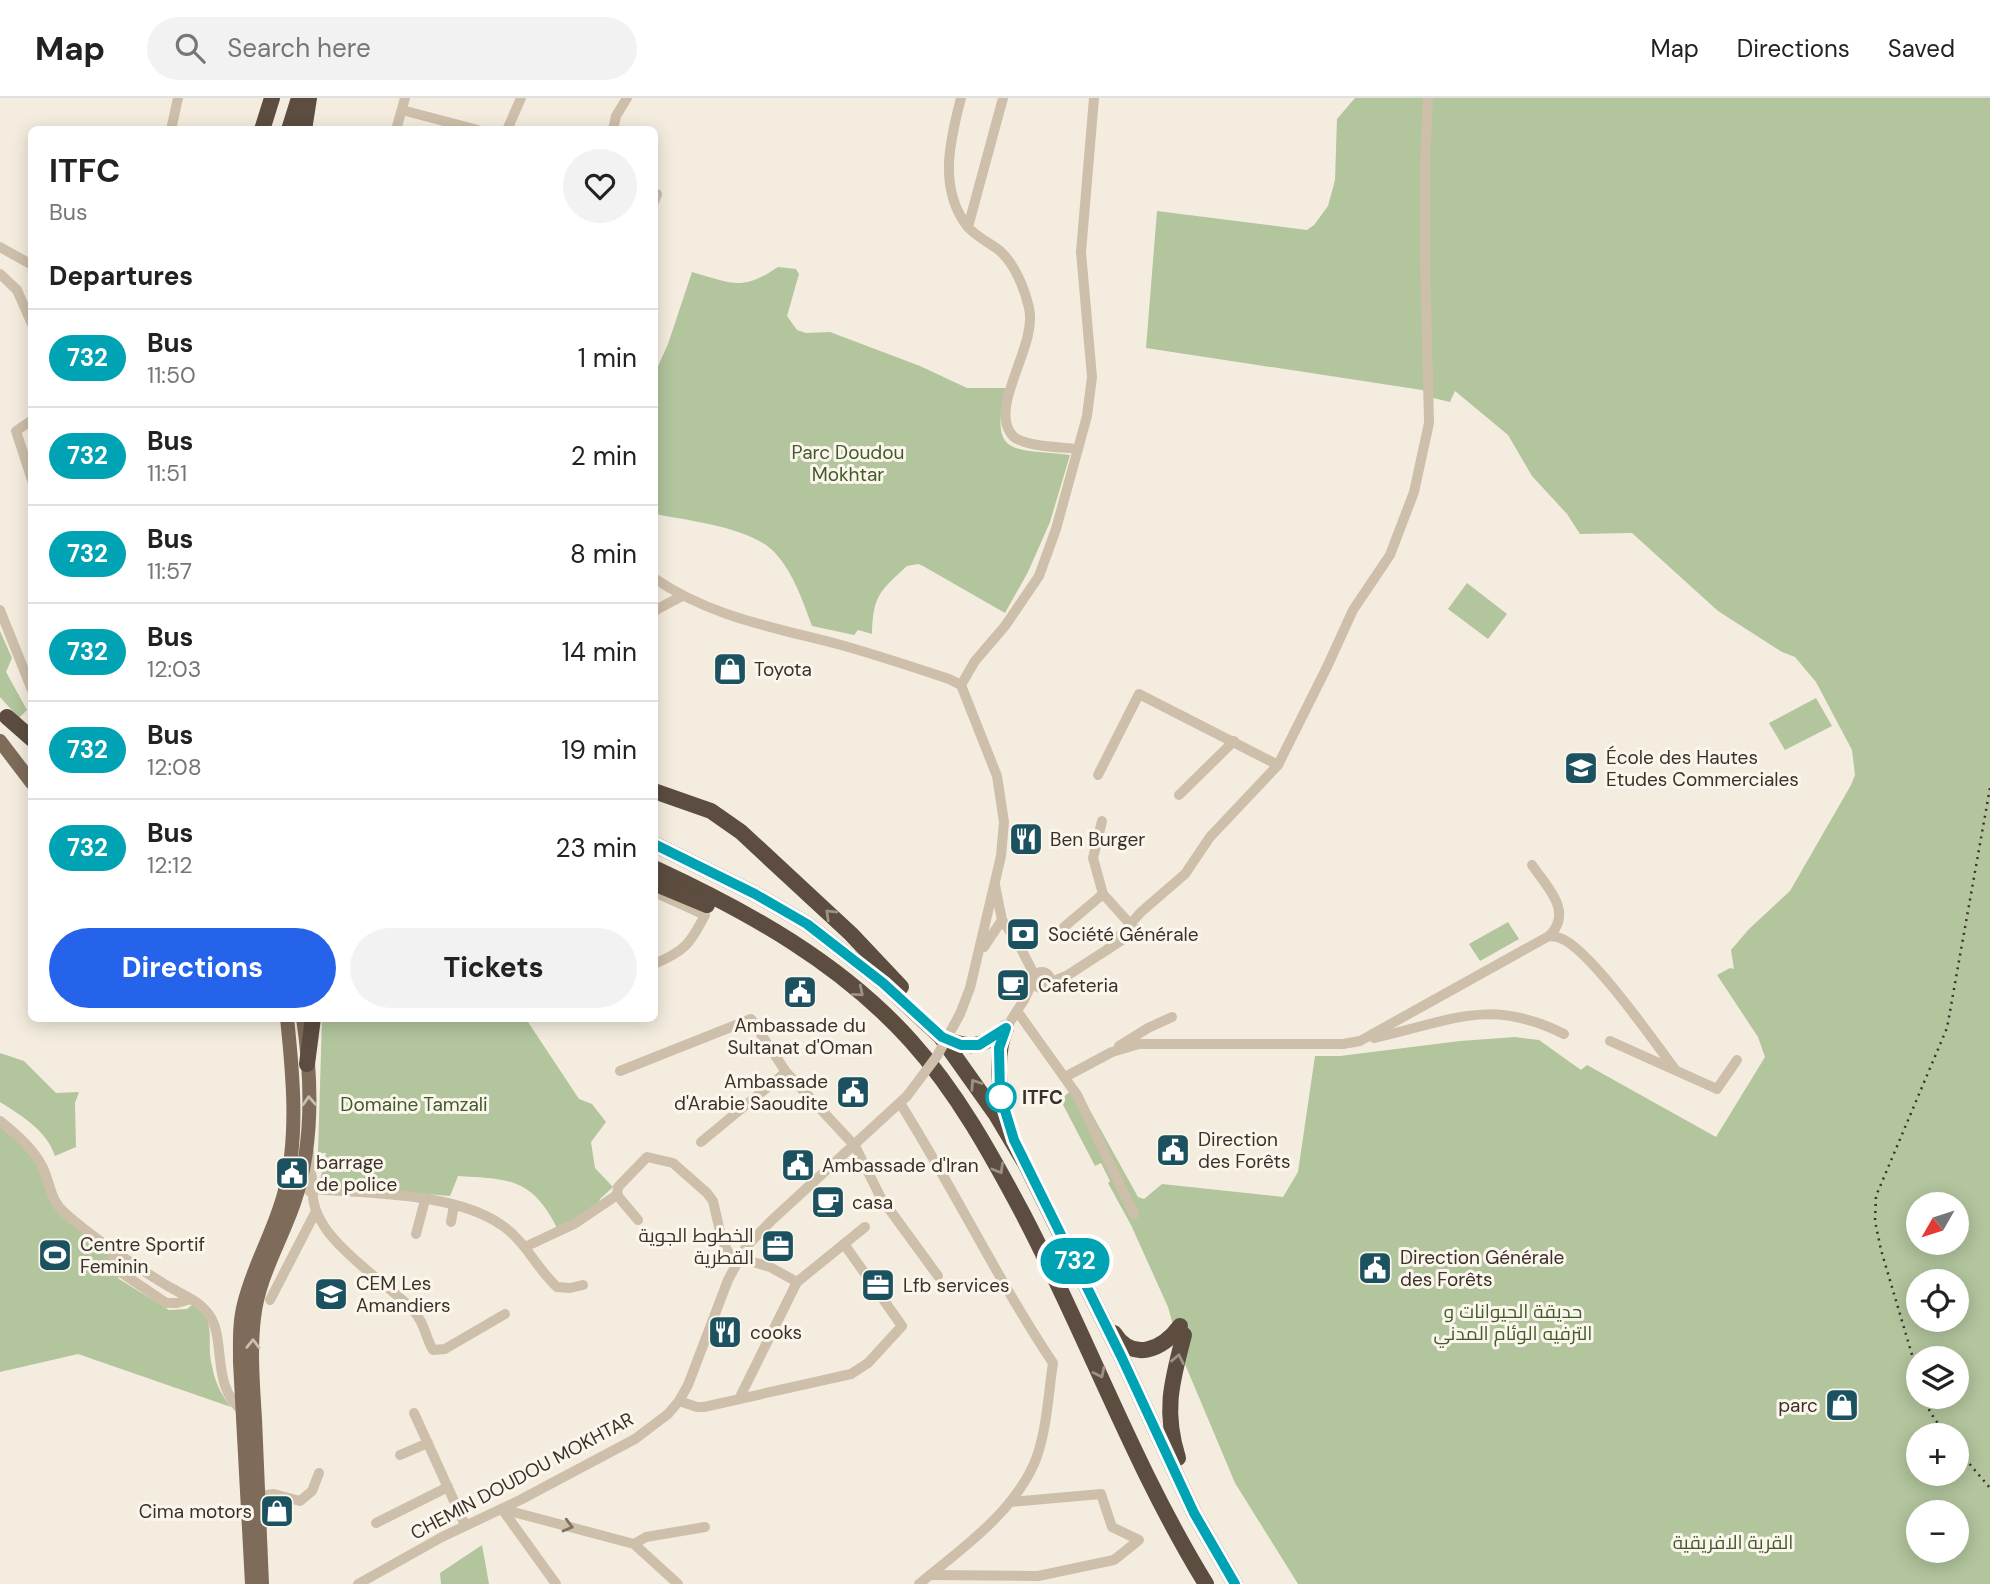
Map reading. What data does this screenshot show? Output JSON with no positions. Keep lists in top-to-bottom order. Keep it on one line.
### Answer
{"streets":{"street":["CHEMIN DOUDOU MOKHTAR"]},"parks":["Parc Doudou Mokhtar","Domaine Tamzali","حديقة الحيوانات و الترفيه الوئام المدني","القرية الافريقية"],"places":{"shop":["Toyota","parc","Cima motors"],"school or university":["École des Hautes Etudes Commerciales","CEM Les Amandiers"],"restaurant":["Ben Burger","cooks"],"bank":["Société Générale"],"cafe":["Cafeteria","casa"],"public building":["Ambassade du Sultanat d'Oman","Ambassade d'Arabie Saoudite","Direction des Forêts","Ambassade d'Iran","barrage de police","Direction Générale des Forêts"],"other":["ITFC"],"office":["الخطوط الجوية القطرية","Lfb services"],"sports":["Centre Sportif Feminin"]},"lines":["bus line 732"],"north":"bottom left","page":{"header":"Map","search":"Search here","nav":["Map","Directions","Saved"],"on_map":"732","heading":[["ITFC","Bus"],"Departures"],"list":[{"mark":"732","name":"Bus","note":"11:50","value":"1 min"},{"mark":"732","name":"Bus","note":"11:51","value":"2 min"},{"mark":"732","name":"Bus","note":"11:57","value":"8 min"},{"mark":"732","name":"Bus","note":"12:03","value":"14 min"},{"mark":"732","name":"Bus","note":"12:08","value":"19 min"},{"mark":"732","name":"Bus","note":"12:12","value":"23 min"}],"buttons":["Directions","Tickets"],"map_buttons":["+","−"]}}
